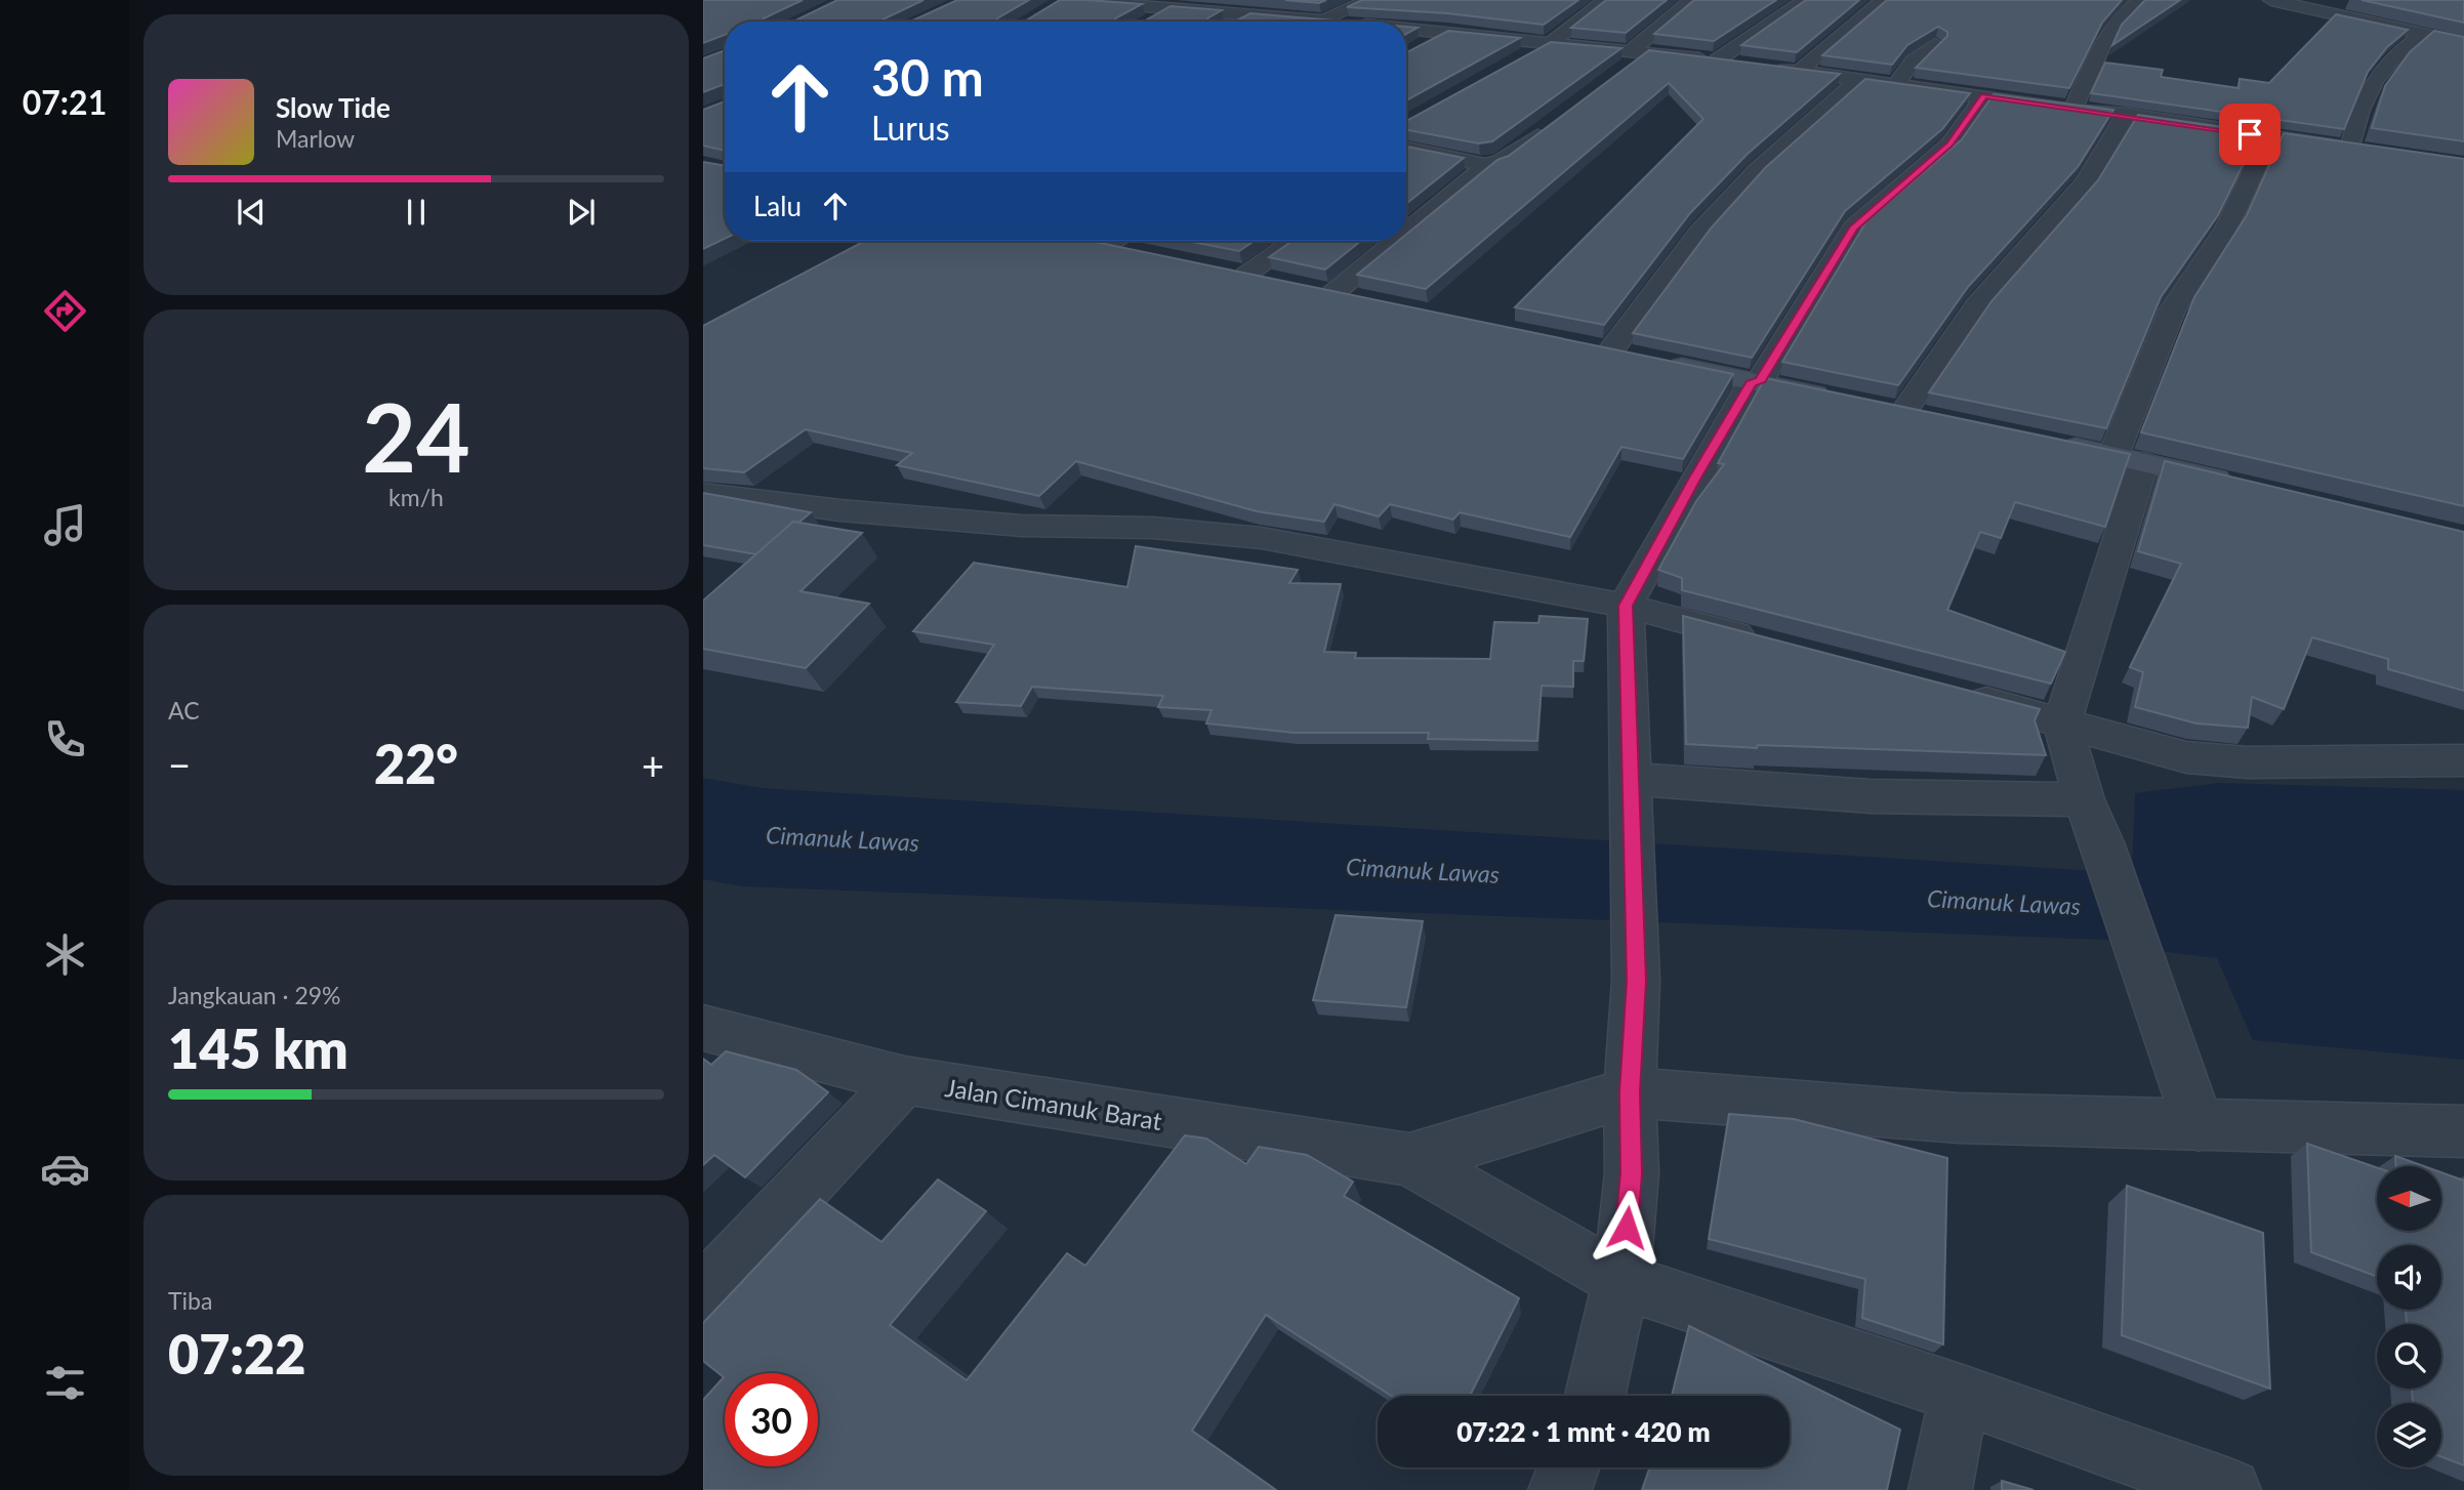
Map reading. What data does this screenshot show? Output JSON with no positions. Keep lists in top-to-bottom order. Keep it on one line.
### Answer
{"streets":{"street":["Jalan Cimanuk Barat"]},"water":["Cimanuk Lawas"],"north":"left","page":{"tabs":"07:21","turn":["30 m","Lurus"],"song":["Slow Tide","Marlow"],"then":"Lalu","tile":[["24","km/h"],"AC",["Jangkauan · 29%","145 km"],["Tiba","07:22"]],"heat":["−","22°","+"],"limit":"30","trip":"07:22 · 1 mnt · 420 m"}}
